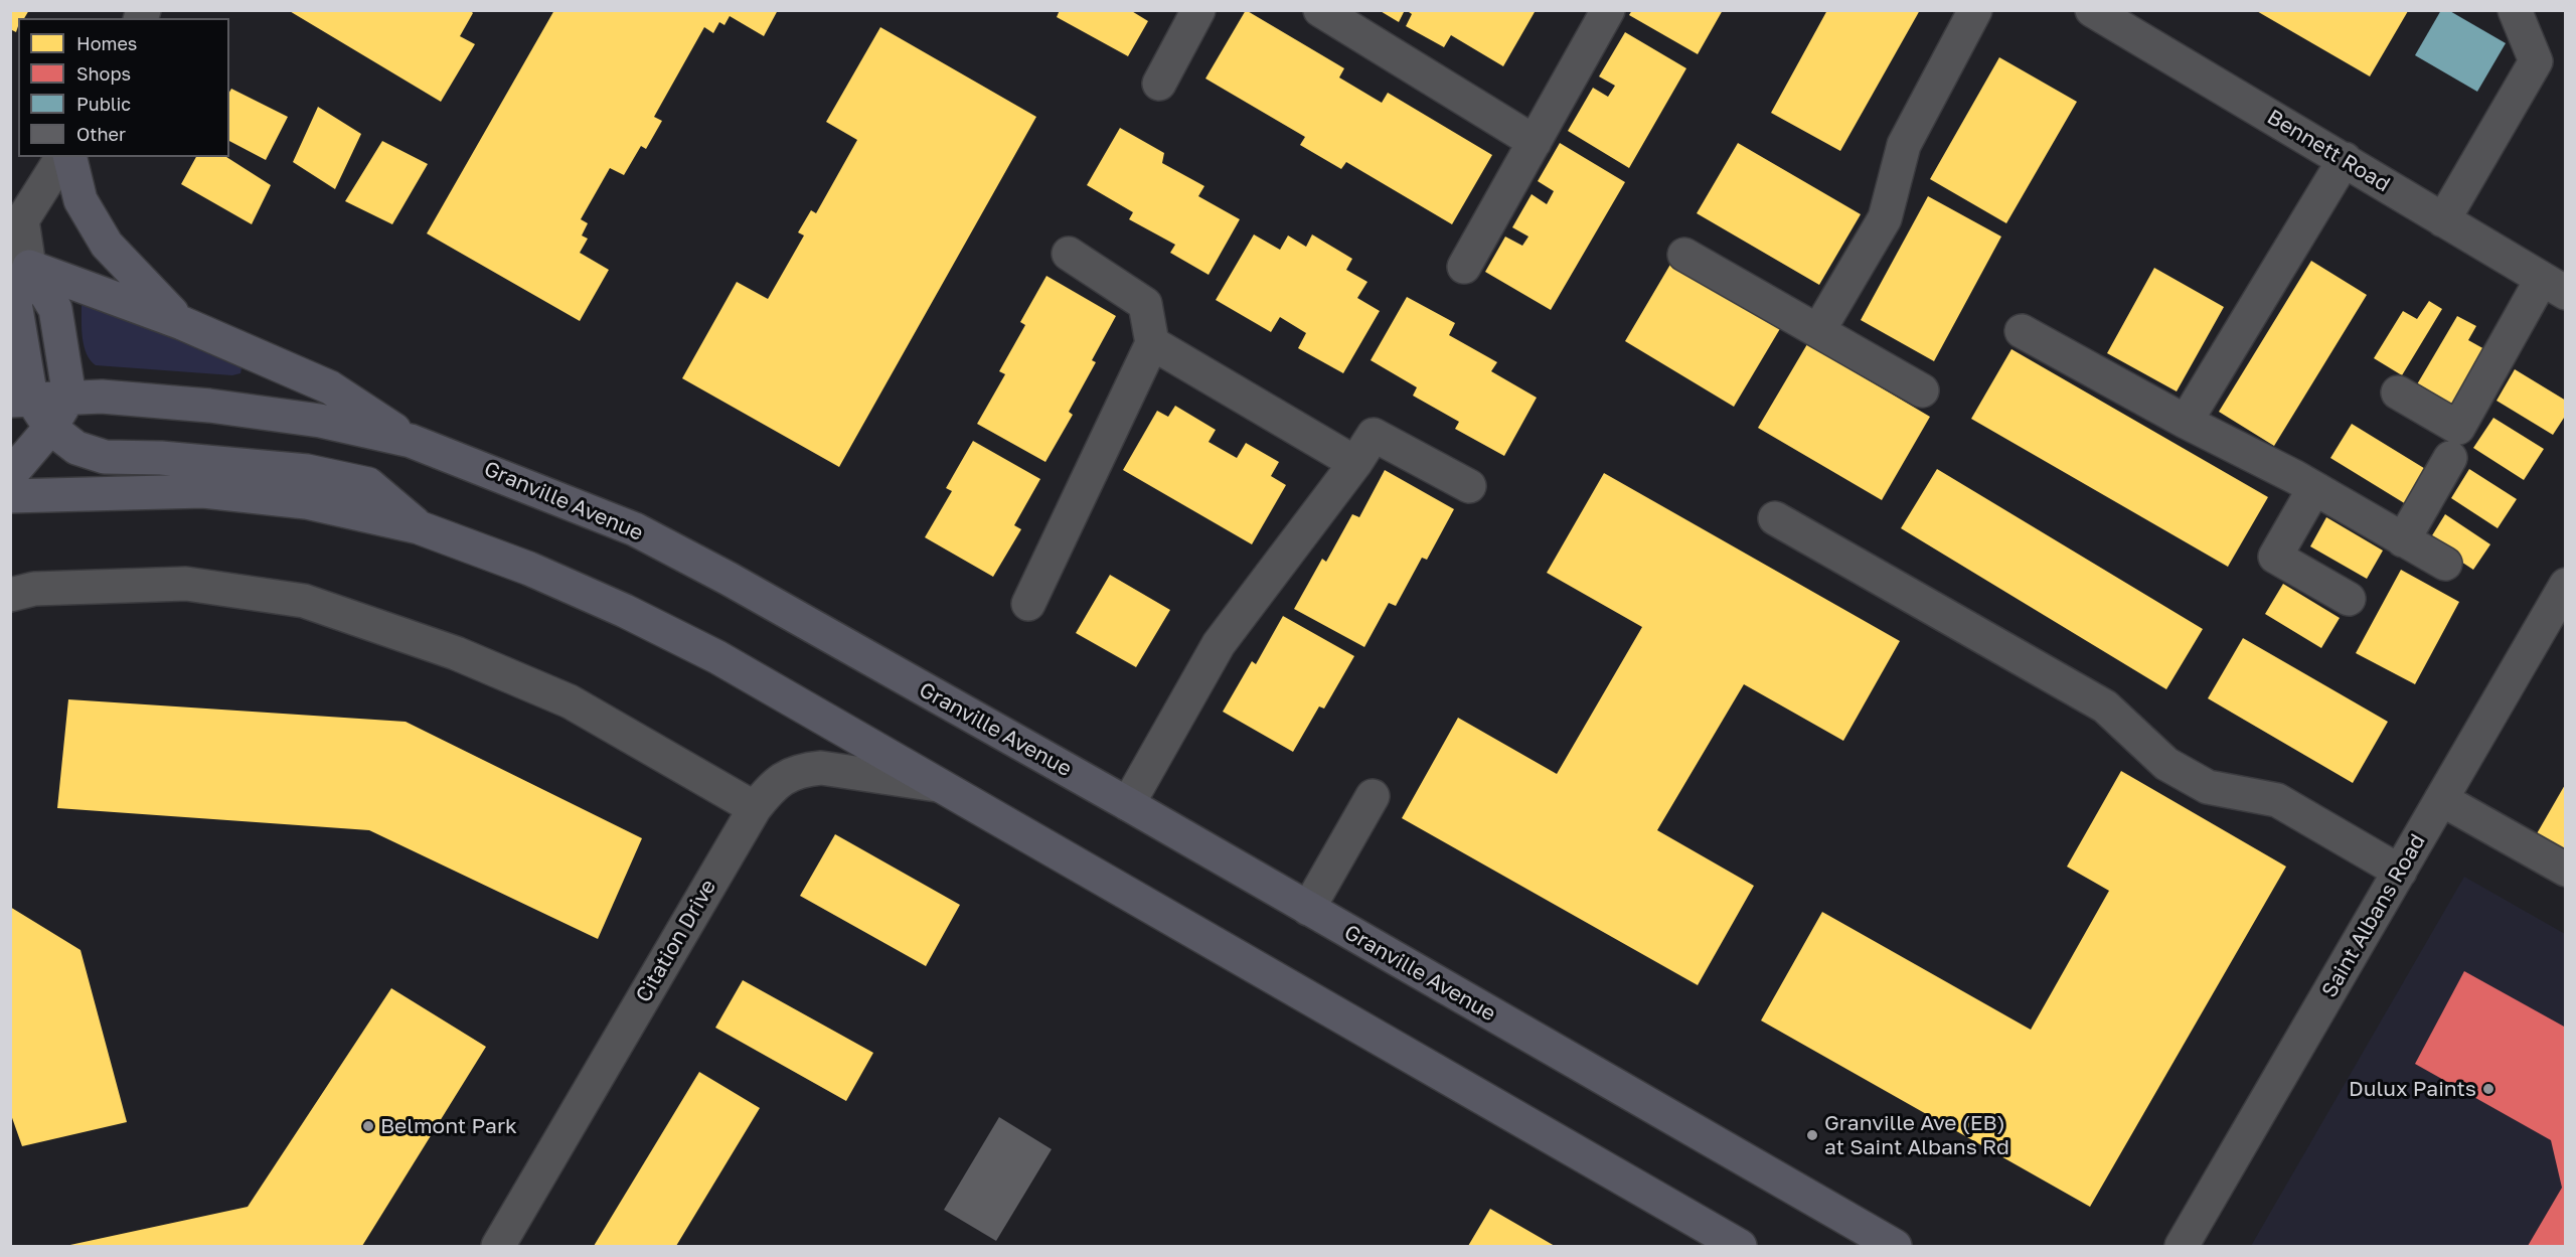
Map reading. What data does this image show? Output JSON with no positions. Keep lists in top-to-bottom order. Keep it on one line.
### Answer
{"streets":{"main road":["Granville Avenue"],"street":["Bennett Road","Saint Albans Road","Citation Drive"]},"places":["Dulux Paints","Belmont Park","Granville Ave (EB) at Saint Albans Rd"],"legend":["Homes","Shops","Public","Other"]}
